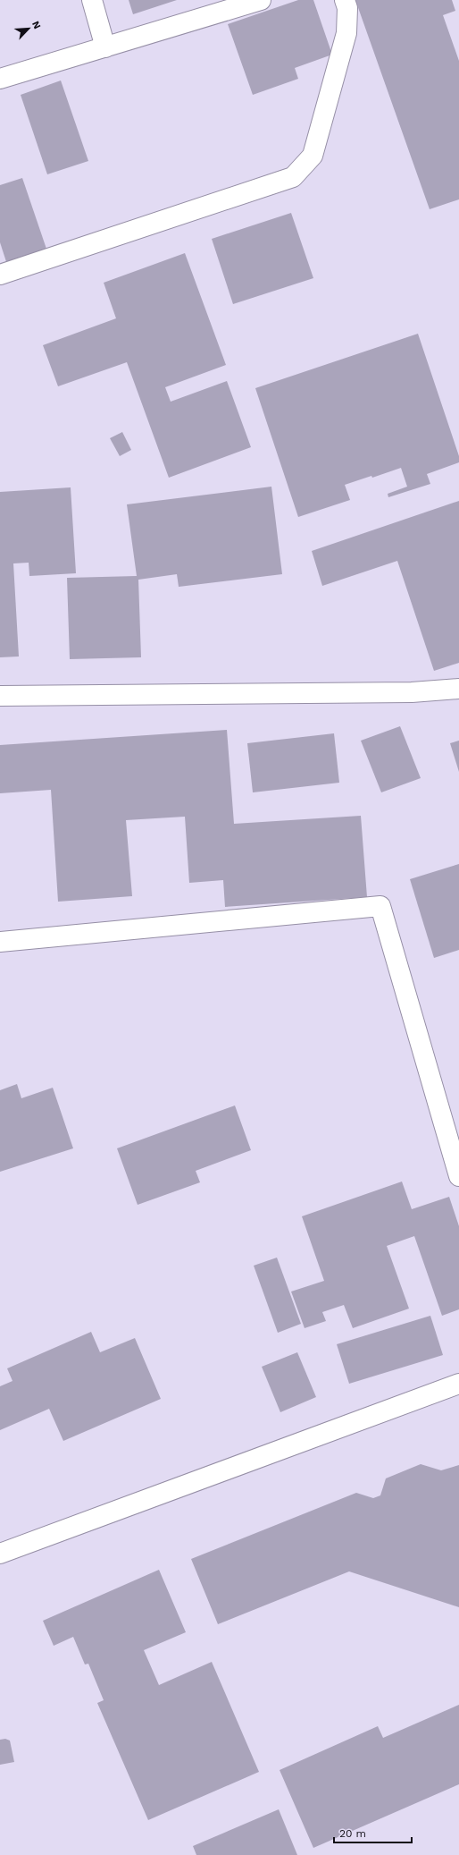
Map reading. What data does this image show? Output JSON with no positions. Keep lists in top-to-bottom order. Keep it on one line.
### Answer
{"scale_bar":"20 m","north":"top right"}
